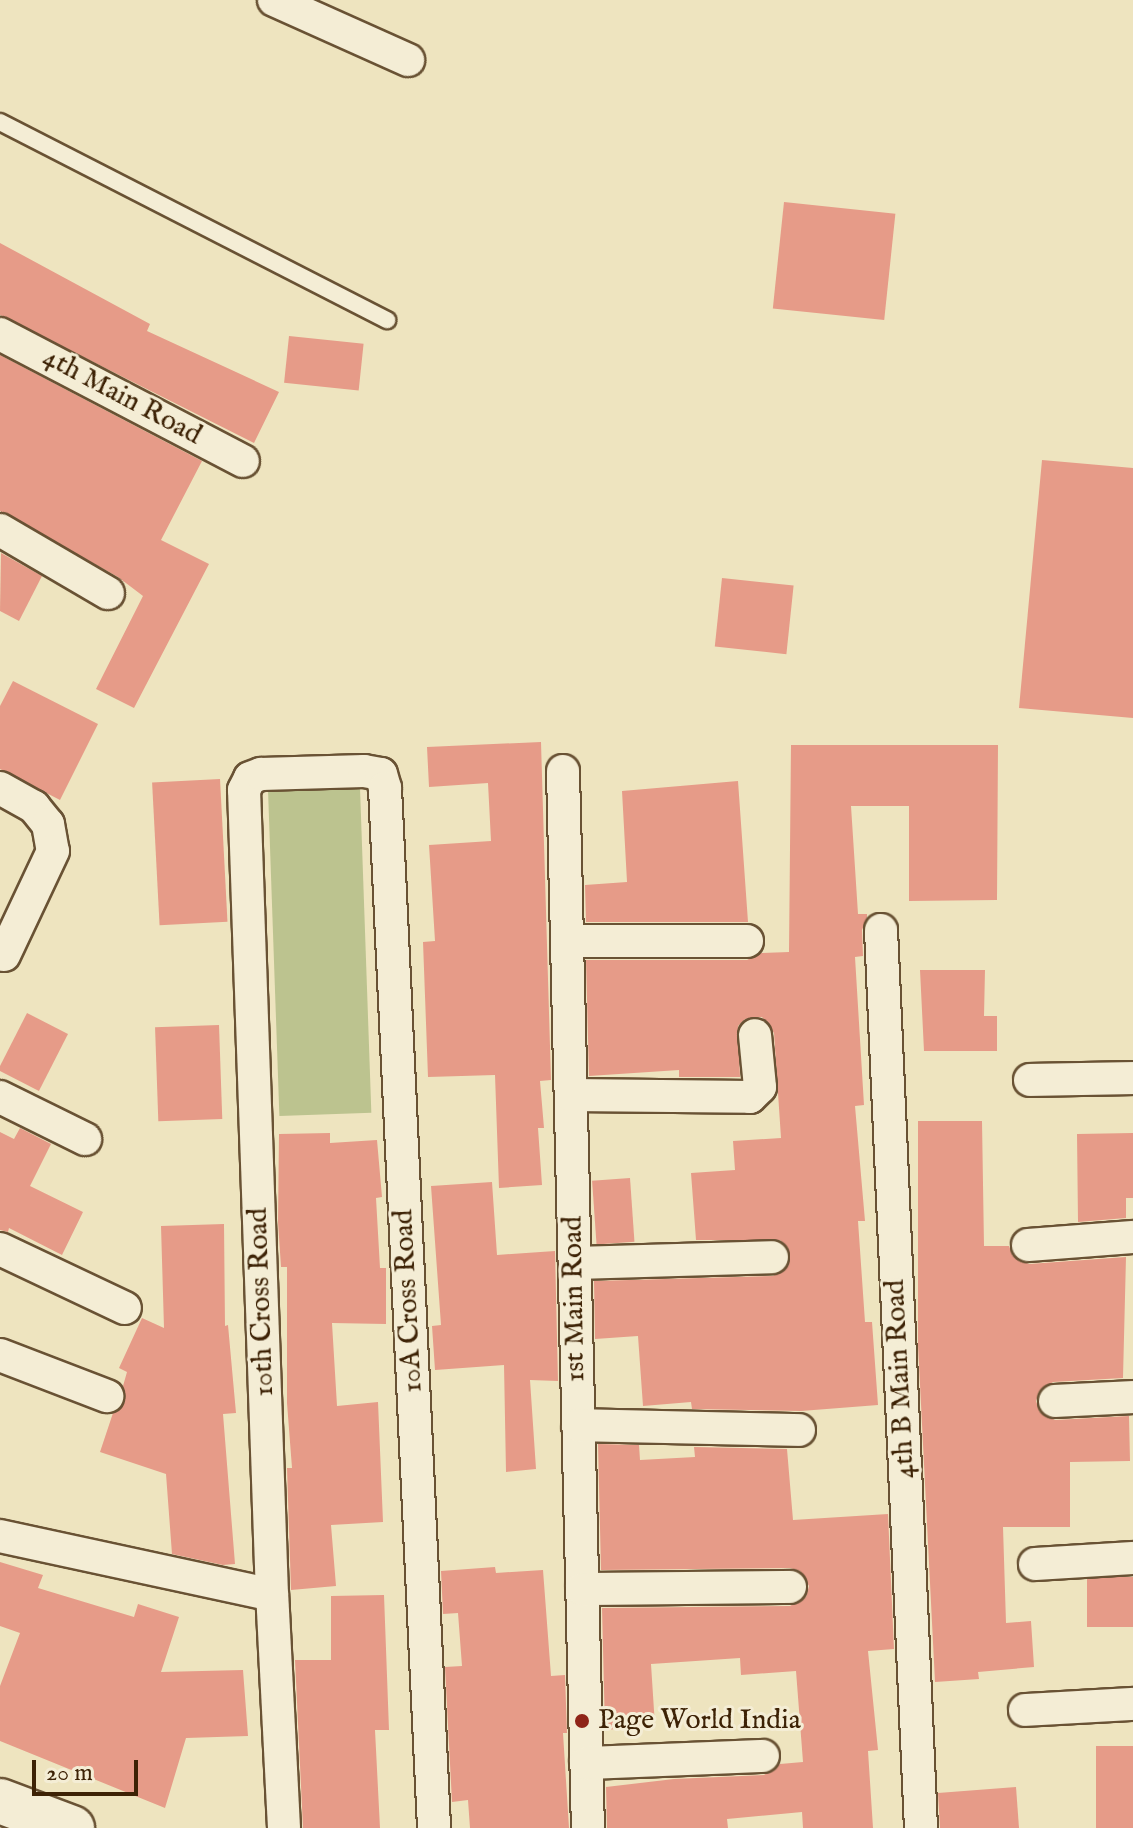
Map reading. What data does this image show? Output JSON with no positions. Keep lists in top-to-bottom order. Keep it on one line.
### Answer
{"streets":{"street":["4th Main Road","1st Main Road","10A Cross Road","10th Cross Road","4th B Main Road"]},"crossings":[["10A Cross Road","10th Cross Road"]],"places":["Page World India"],"scale_bar":"20 m"}
